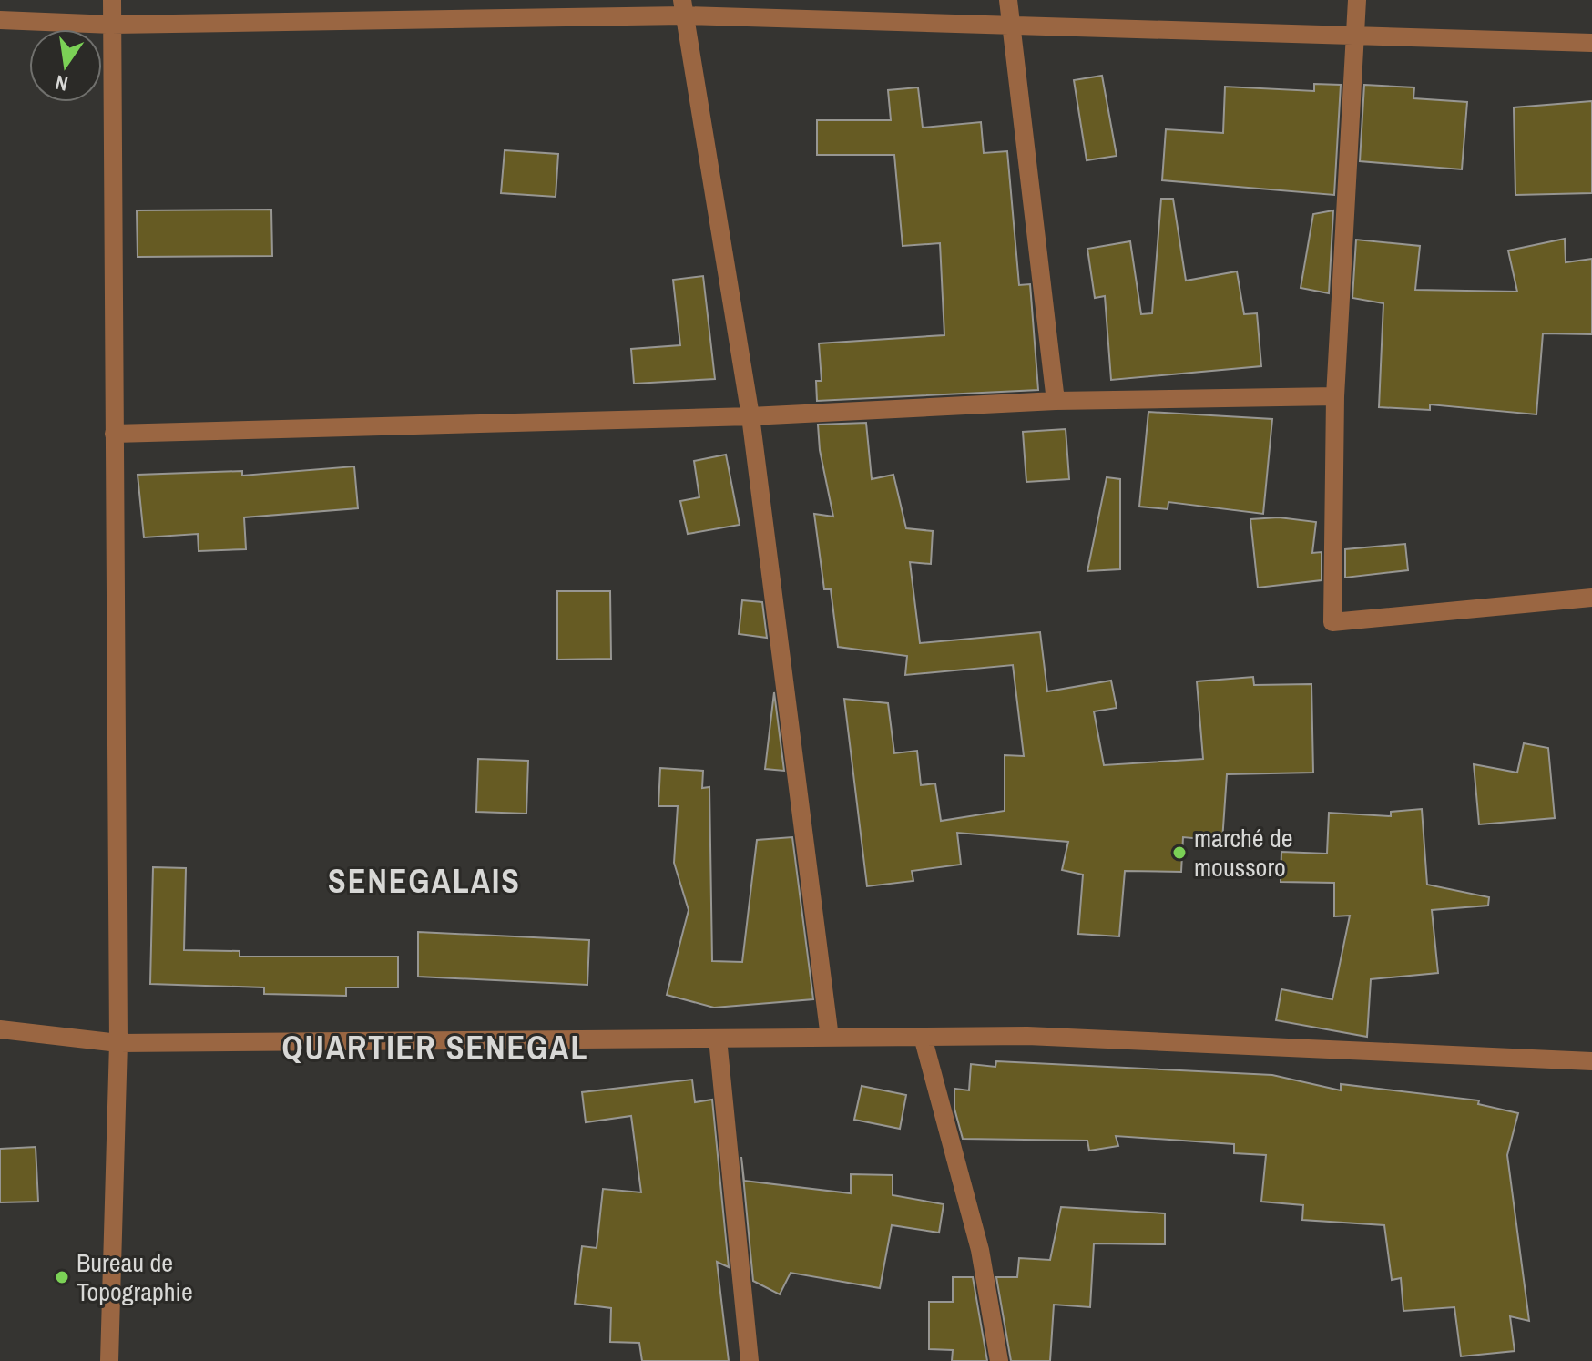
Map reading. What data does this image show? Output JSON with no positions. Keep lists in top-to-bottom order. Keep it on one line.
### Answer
{"districts":["SENEGALAIS","QUARTIER SENEGAL"],"places":["marché de moussoro","Bureau de Topographie"],"north":"bottom"}
